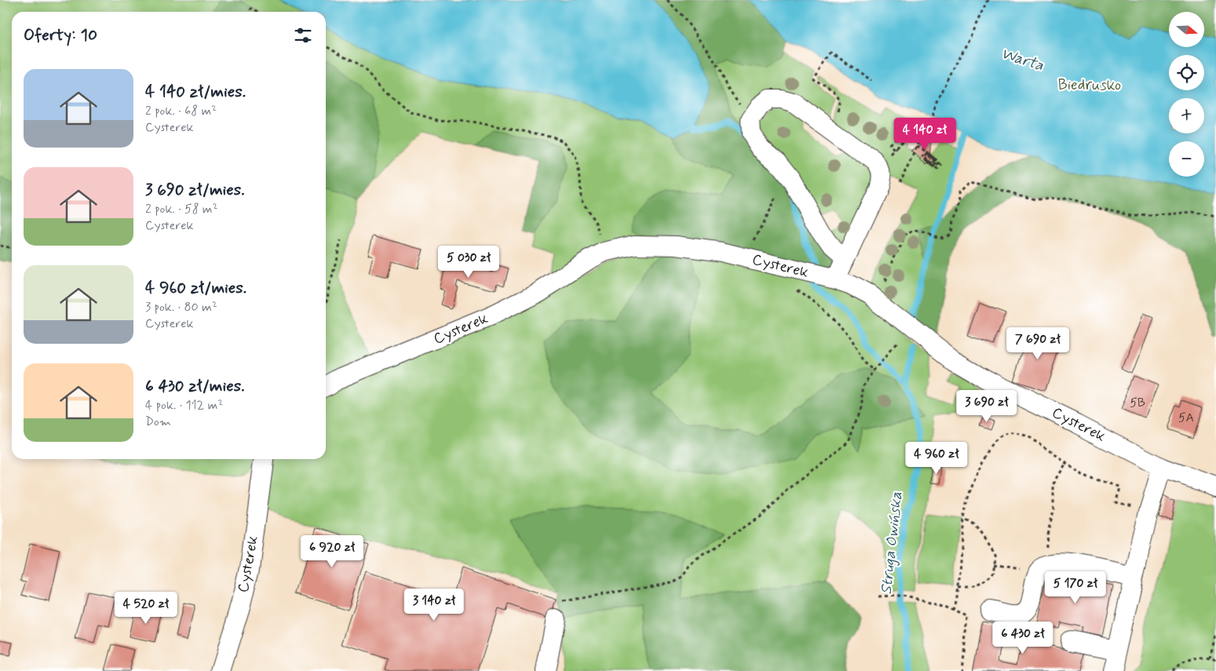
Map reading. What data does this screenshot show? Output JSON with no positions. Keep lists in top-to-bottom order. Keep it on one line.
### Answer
{"streets":{"street":["Cysterek"]},"water":["Warta","Struga Owińska"],"parks":["Biedrusko"],"house_numbers":["5B","5A"],"north":"right","page":{"map_buttons":["+","−"],"heading":"Oferty: 10","list":[{"name":"4 140 zł/mies.","note":"2 pok. · 68 m² · Cysterek"},{"name":"3 690 zł/mies.","note":"2 pok. · 58 m² · Cysterek"},{"name":"4 960 zł/mies.","note":"3 pok. · 80 m² · Cysterek"},{"name":"6 430 zł/mies.","note":"4 pok. · 112 m² · Dom"}],"price":["4 140 zł","5 030 zł","7 690 zł","3 690 zł","4 960 zł","6 920 zł","5 170 zł","3 140 zł","4 520 zł","6 430 zł"]}}
